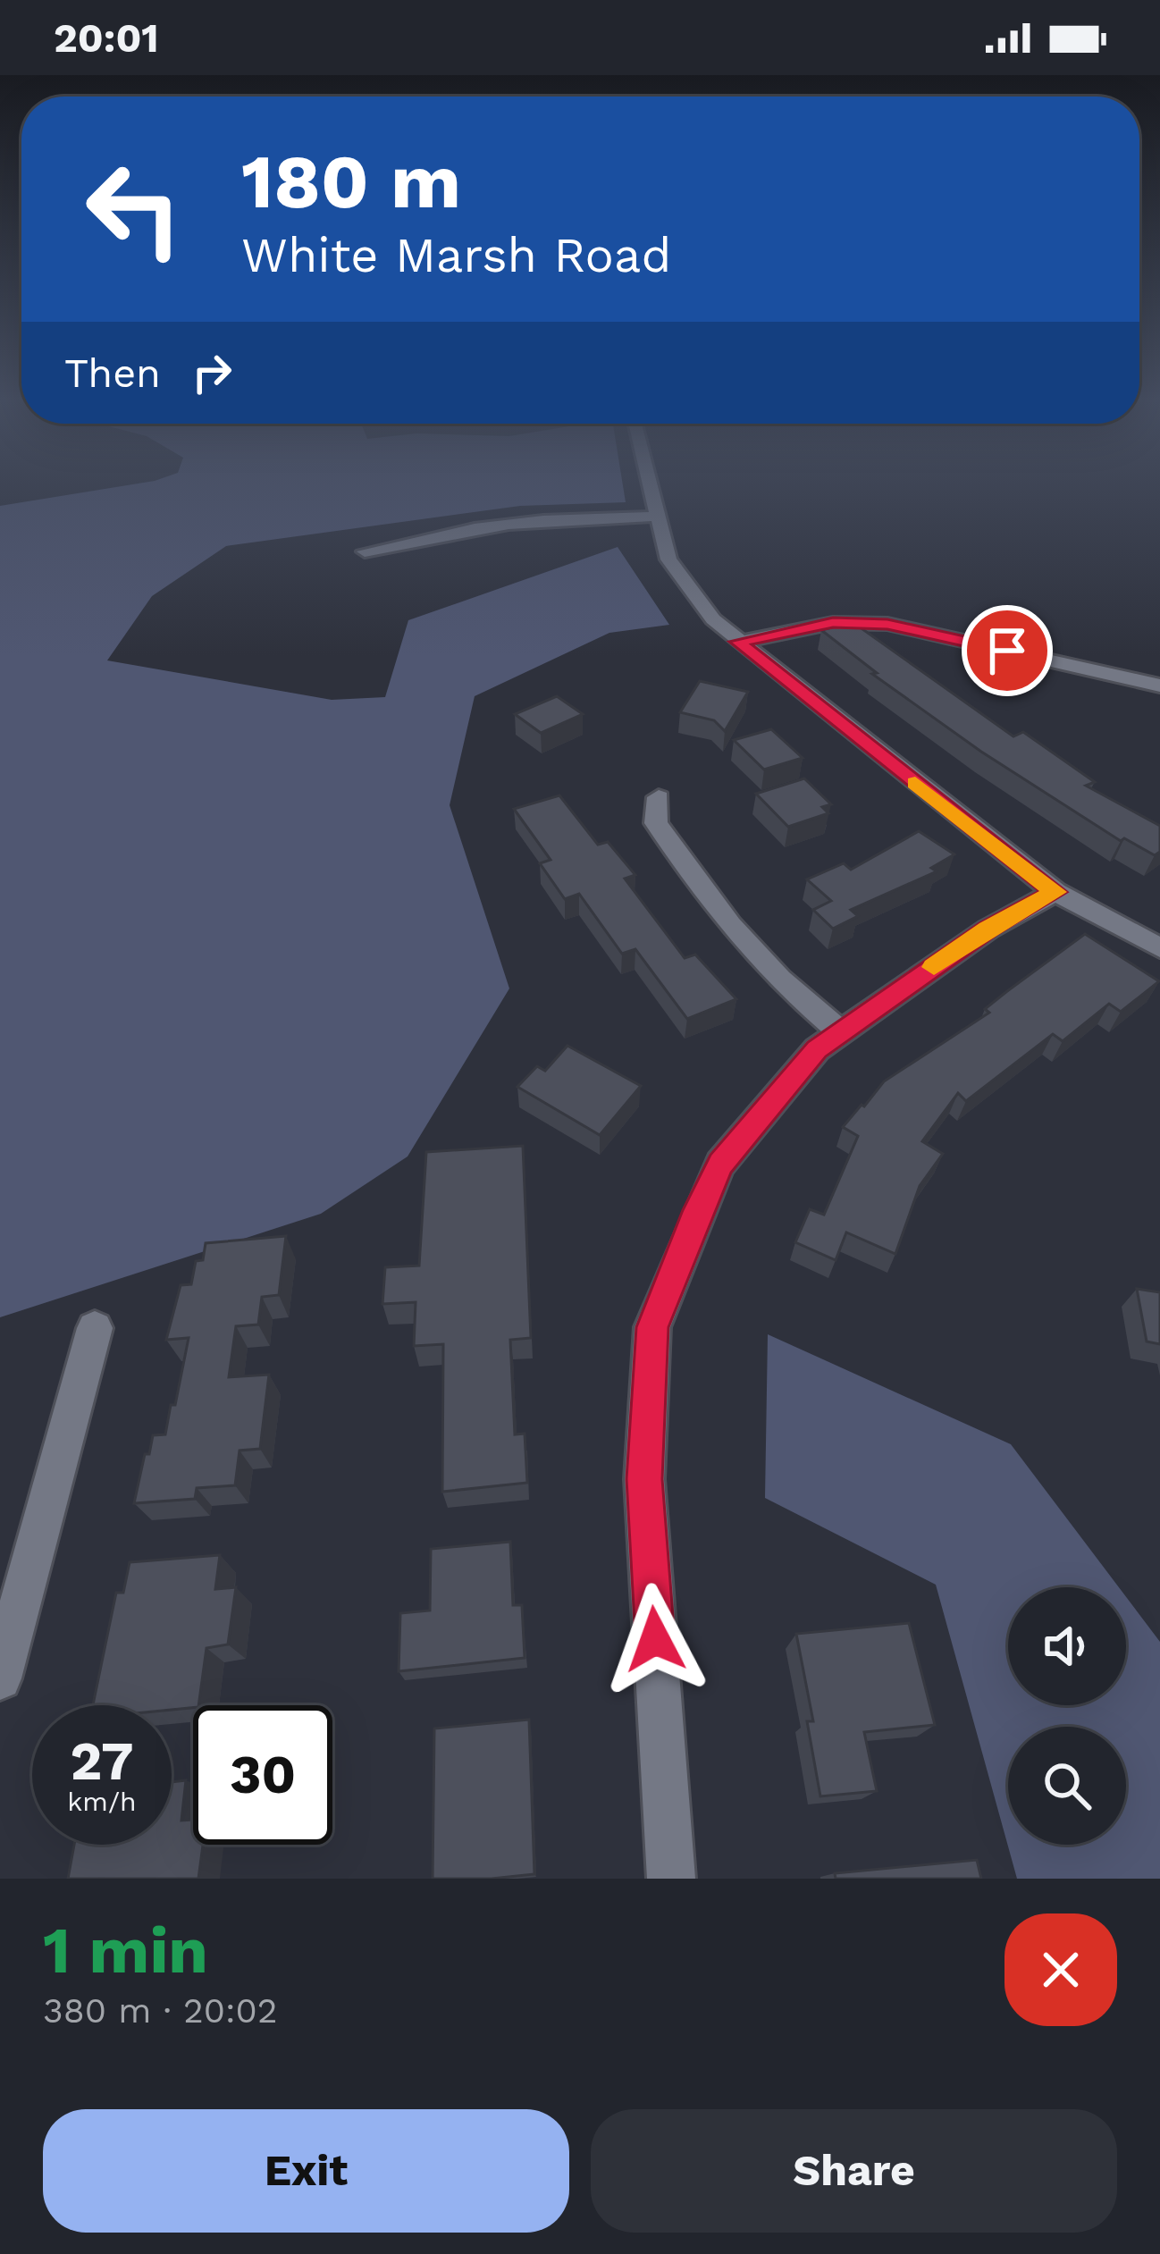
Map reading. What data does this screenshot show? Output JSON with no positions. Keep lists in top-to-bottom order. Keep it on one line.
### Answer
{"page":{"status":"20:01","turn":["180 m","White Marsh Road"],"then":"Then","speed":"27 km/h","limit":"30","heading":["1 min","380 m · 20:02"],"buttons":["Exit","Share"]}}
